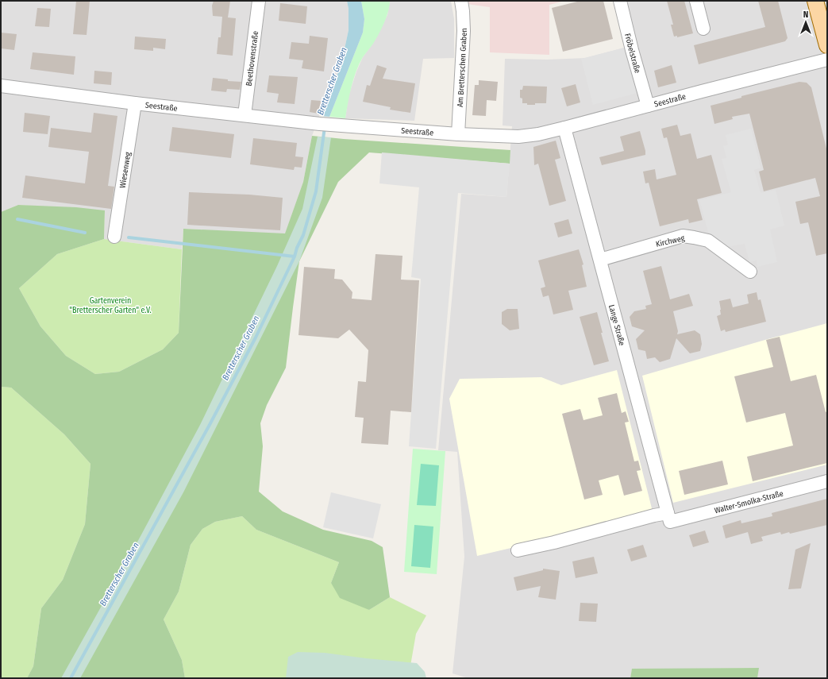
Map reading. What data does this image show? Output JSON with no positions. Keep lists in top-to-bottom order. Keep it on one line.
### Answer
{"streets":{"street":["Fröbelstraße","Beethovenstraße","Am Bretterschen Graben","Seestraße","Wiesenweg","Kirchweg","Lange Straße","Walter-Smolka-Straße"]},"crossings":[["Fröbelstraße","Seestraße"],["Beethovenstraße","Seestraße"],["Am Bretterschen Graben","Seestraße"],["Seestraße","Wiesenweg"],["Seestraße","Lange Straße"],["Kirchweg","Lange Straße"],["Lange Straße","Walter-Smolka-Straße"]],"water":["Bretterscher Graben"],"parks":["Gartenverein \"Bretterscher Garten\" e.V."],"north":"top"}
